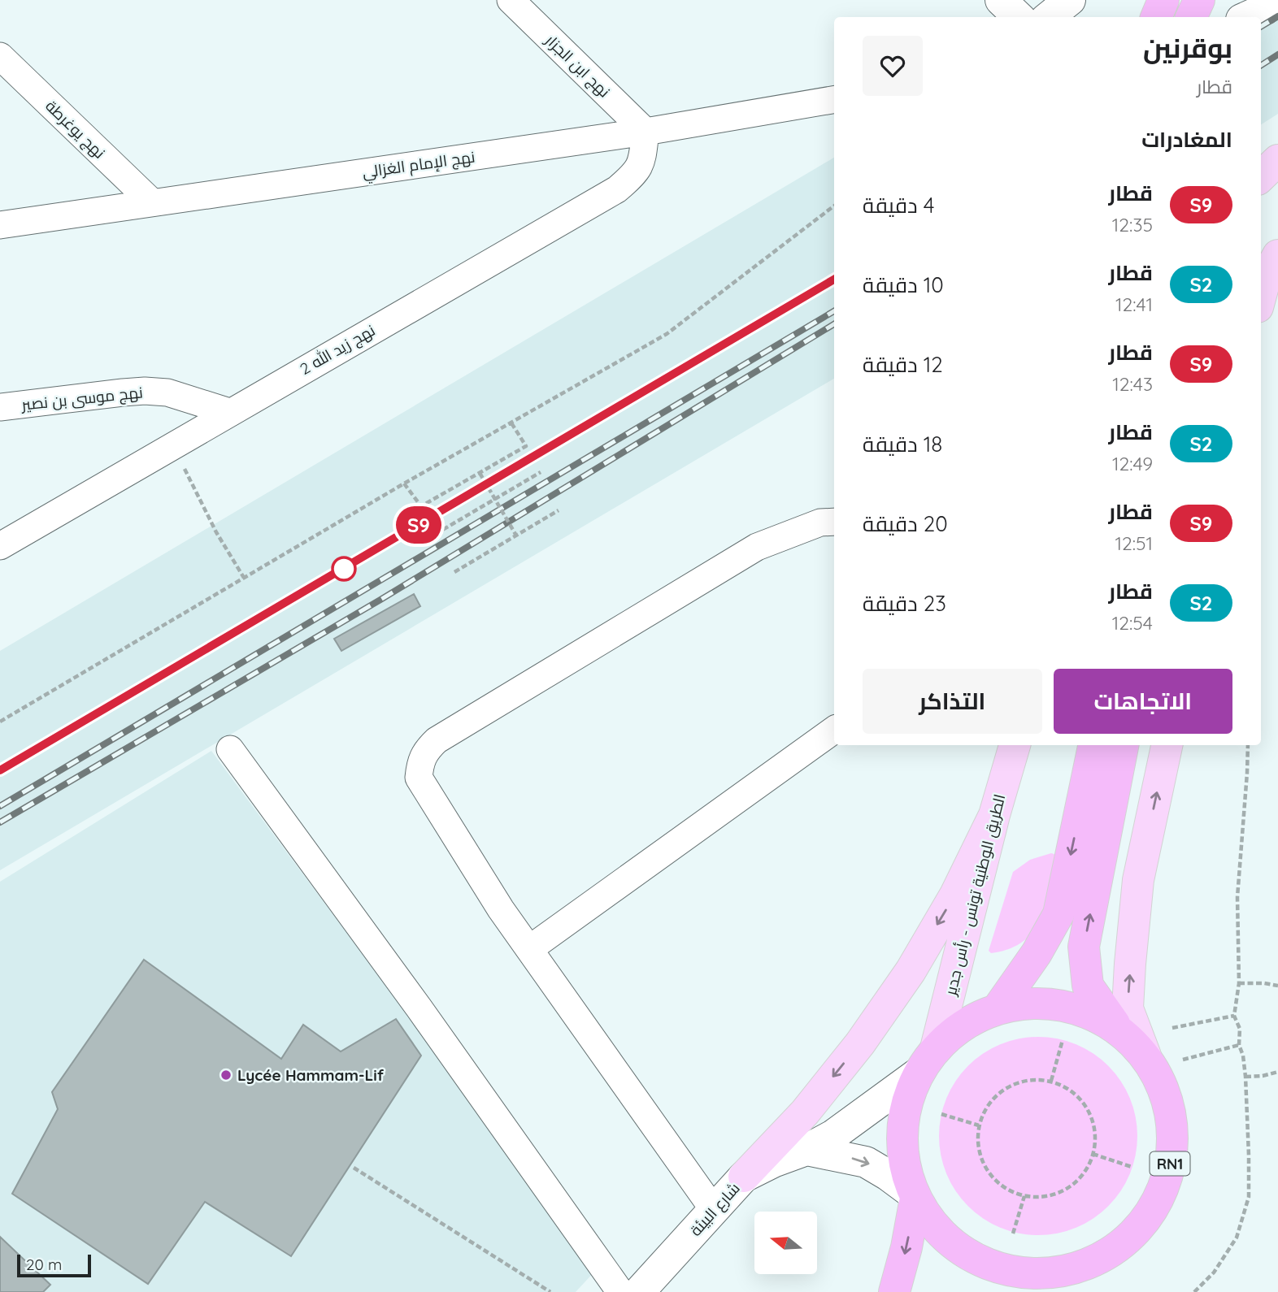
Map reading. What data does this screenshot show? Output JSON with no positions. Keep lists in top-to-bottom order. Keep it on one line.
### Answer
{"streets":{"highway":["RN1"],"main road":["الطريق الوطنية تونس - رأس جدير","شارع البيئة"],"street":["نهج ابن الجزار","نهج يوغرطة","نهج الإمام الغزالي","نهج زيد الله 2","نهج موسى بن نصير"]},"crossings":[["نهج ابن الجزار","نهج الإمام الغزالي"],["نهج ابن الجزار","نهج زيد الله 2"],["نهج يوغرطة","نهج الإمام الغزالي"],["نهج الإمام الغزالي","نهج زيد الله 2"],["نهج زيد الله 2","نهج موسى بن نصير"],["الطريق الوطنية تونس - رأس جدير","RN1"],["RN1","شارع البيئة"]],"places":["Lycée Hammam-Lif"],"scale_bar":"20 m","north":"left","page":{"on_map":"S9","heading":[["بوقرنين","قطار"],"المغادرات"],"list":[{"mark":"S9","name":"قطار","note":"12:35","value":"4 دقيقة"},{"mark":"S2","name":"قطار","note":"12:41","value":"10 دقيقة"},{"mark":"S9","name":"قطار","note":"12:43","value":"12 دقيقة"},{"mark":"S2","name":"قطار","note":"12:49","value":"18 دقيقة"},{"mark":"S9","name":"قطار","note":"12:51","value":"20 دقيقة"},{"mark":"S2","name":"قطار","note":"12:54","value":"23 دقيقة"}],"buttons":["الاتجاهات","التذاكر"],"scale":"20 m"}}
